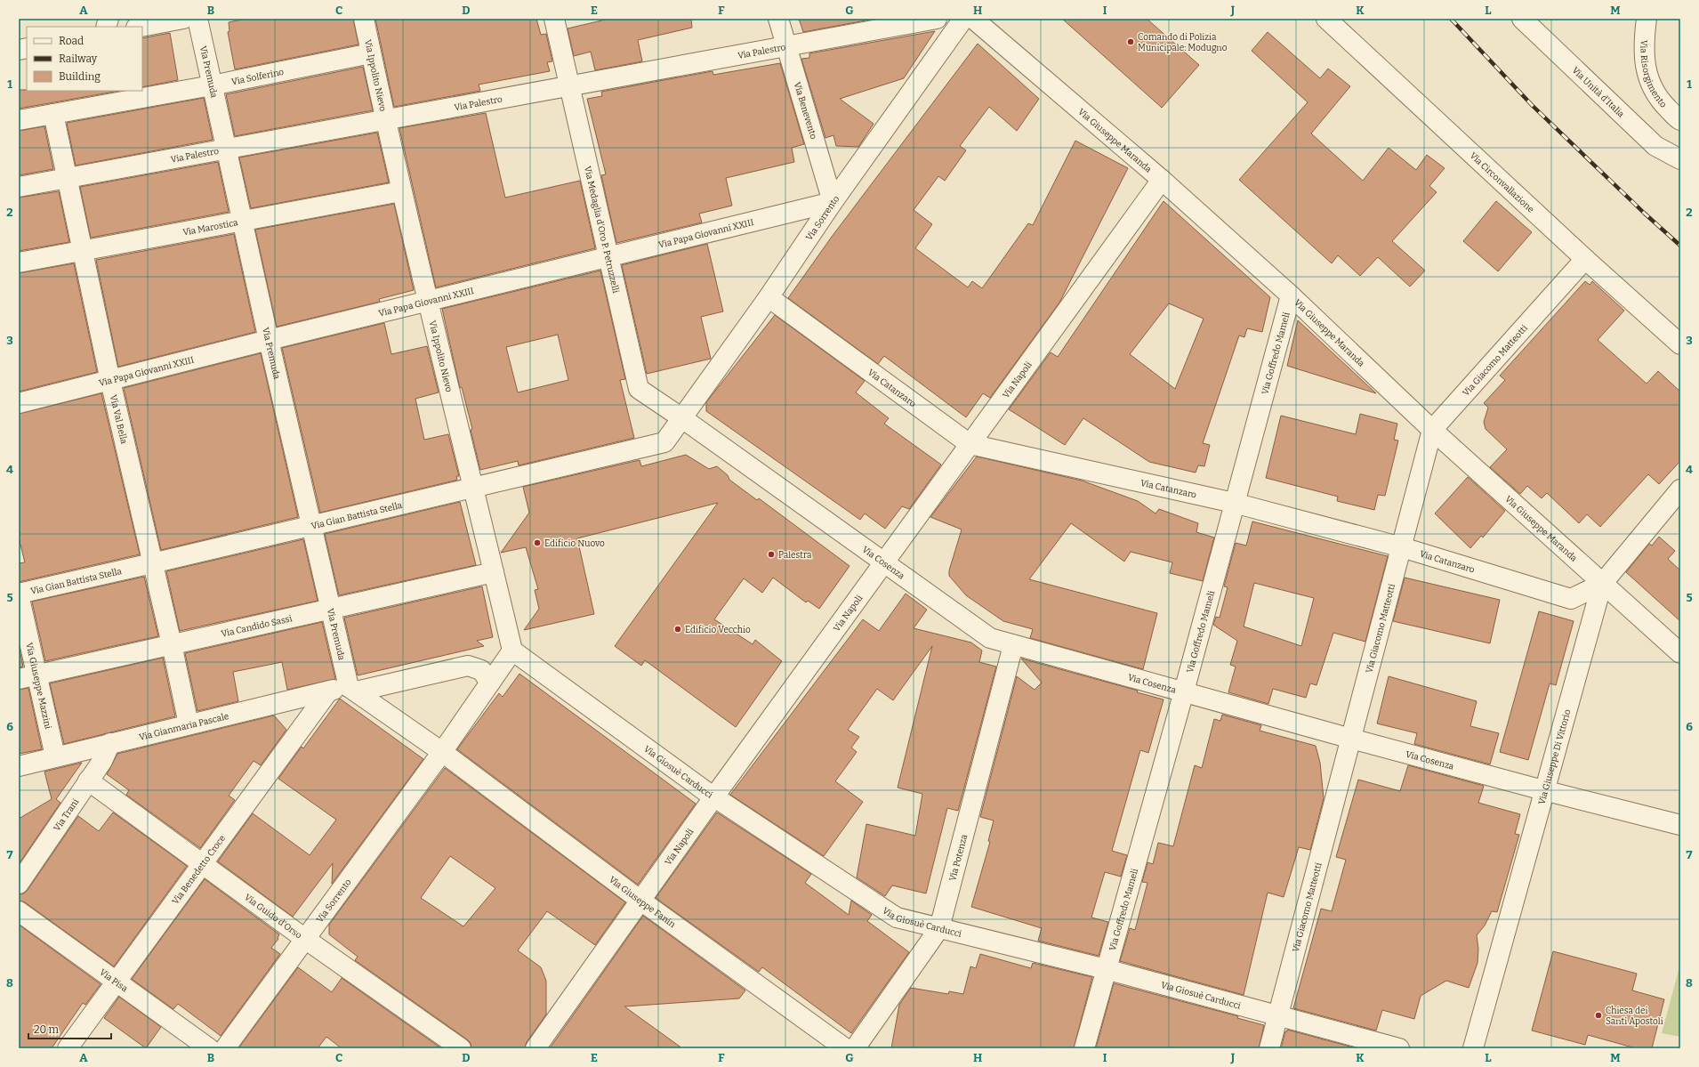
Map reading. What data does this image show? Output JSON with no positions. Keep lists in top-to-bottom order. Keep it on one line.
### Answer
{"streets":{"street":["Via Palestro","Via Premuda","Via Risorgimento","Via Ippolito Nievo","Via Solferino","Via Unità d'Italia","Via Benevento","Via Giuseppe Maranda","Via Circonvallazione","Via Sorrento","Via Marostica","Via Medaglia d'Oro P. Petruzzelli","Via Papa Giovanni XXIII","Via Goffredo Mameli","Via Giacomo Matteotti","Via Napoli","Via Catanzaro","Via Val Bella","Via Gian Battista Stella","Via Cosenza","Via Candido Sassi","Via Giuseppe Mazzini","Via Gianmaria Pascale","Via Giuseppe Di Vittorio","Via Giosuè Carducci","Via Trani","Via Potenza","Via Benedetto Croce","Via Giuseppe Fanin","Via Guido d'Orso","Via Pisa"]},"crossings":[["Via Palestro","Via Premuda"],["Via Palestro","Via Ippolito Nievo"],["Via Palestro","Via Benevento"],["Via Palestro","Via Medaglia d'Oro P. Petruzzelli"],["Via Palestro","Via Val Bella"],["Via Premuda","Via Solferino"],["Via Premuda","Via Marostica"],["Via Premuda","Via Papa Giovanni XXIII"],["Via Premuda","Via Gian Battista Stella"],["Via Premuda","Via Candido Sassi"],["Via Premuda","Via Gianmaria Pascale"],["Via Premuda","Via Giuseppe Fanin"],["Via Ippolito Nievo","Via Solferino"],["Via Ippolito Nievo","Via Sorrento"],["Via Ippolito Nievo","Via Marostica"],["Via Ippolito Nievo","Via Papa Giovanni XXIII"],["Via Ippolito Nievo","Via Gian Battista Stella"],["Via Ippolito Nievo","Via Candido Sassi"],["Via Ippolito Nievo","Via Giosuè Carducci"],["Via Solferino","Via Val Bella"],["Via Benevento","Via Sorrento"],["Via Benevento","Via Papa Giovanni XXIII"],["Via Giuseppe Maranda","Via Goffredo Mameli"],["Via Giuseppe Maranda","Via Giacomo Matteotti"],["Via Giuseppe Maranda","Via Napoli"],["Via Giuseppe Maranda","Via Catanzaro"],["Via Giuseppe Maranda","Via Giuseppe Di Vittorio"],["Via Circonvallazione","Via Giacomo Matteotti"],["Via Sorrento","Via Medaglia d'Oro P. Petruzzelli"],["Via Sorrento","Via Papa Giovanni XXIII"],["Via Sorrento","Via Catanzaro"],["Via Sorrento","Via Gian Battista Stella"],["Via Sorrento","Via Cosenza"],["Via Sorrento","Via Gianmaria Pascale"],["Via Sorrento","Via Giosuè Carducci"],["Via Sorrento","Via Giuseppe Fanin"],["Via Sorrento","Via Guido d'Orso"],["Via Marostica","Via Val Bella"],["Via Medaglia d'Oro P. Petruzzelli","Via Papa Giovanni XXIII"],["Via Medaglia d'Oro P. Petruzzelli","Via Gian Battista Stella"],["Via Medaglia d'Oro P. Petruzzelli","Via Cosenza"],["Via Papa Giovanni XXIII","Via Val Bella"],["Via Goffredo Mameli","Via Catanzaro"],["Via Goffredo Mameli","Via Cosenza"],["Via Goffredo Mameli","Via Giosuè Carducci"],["Via Giacomo Matteotti","Via Catanzaro"],["Via Giacomo Matteotti","Via Cosenza"],["Via Giacomo Matteotti","Via Giosuè Carducci"],["Via Napoli","Via Catanzaro"],["Via Napoli","Via Cosenza"],["Via Napoli","Via Giosuè Carducci"],["Via Napoli","Via Giuseppe Fanin"],["Via Catanzaro","Via Giuseppe Di Vittorio"],["Via Val Bella","Via Gian Battista Stella"],["Via Val Bella","Via Candido Sassi"],["Via Val Bella","Via Gianmaria Pascale"],["Via Gian Battista Stella","Via Cosenza"],["Via Gian Battista Stella","Via Giuseppe Mazzini"],["Via Cosenza","Via Giuseppe Di Vittorio"],["Via Cosenza","Via Potenza"],["Via Candido Sassi","Via Giuseppe Mazzini"],["Via Giuseppe Mazzini","Via Gianmaria Pascale"],["Via Gianmaria Pascale","Via Trani"],["Via Gianmaria Pascale","Via Benedetto Croce"],["Via Gianmaria Pascale","Via Giuseppe Fanin"],["Via Giosuè Carducci","Via Potenza"],["Via Trani","Via Guido d'Orso"],["Via Benedetto Croce","Via Guido d'Orso"],["Via Benedetto Croce","Via Pisa"]],"places":["Comando di Polizia Municipale: Modugno","Edificio Nuovo","Palestra","Edificio Vecchio","Chiesa dei Santi Apostoli"],"legend":["Road","Railway","Building"],"scale_bar":"20 m","grid":{"columns":["A","B","C","D","E","F","G","H","I","J","K","L","M"],"rows":["1","2","3","4","5","6","7","8"]}}
